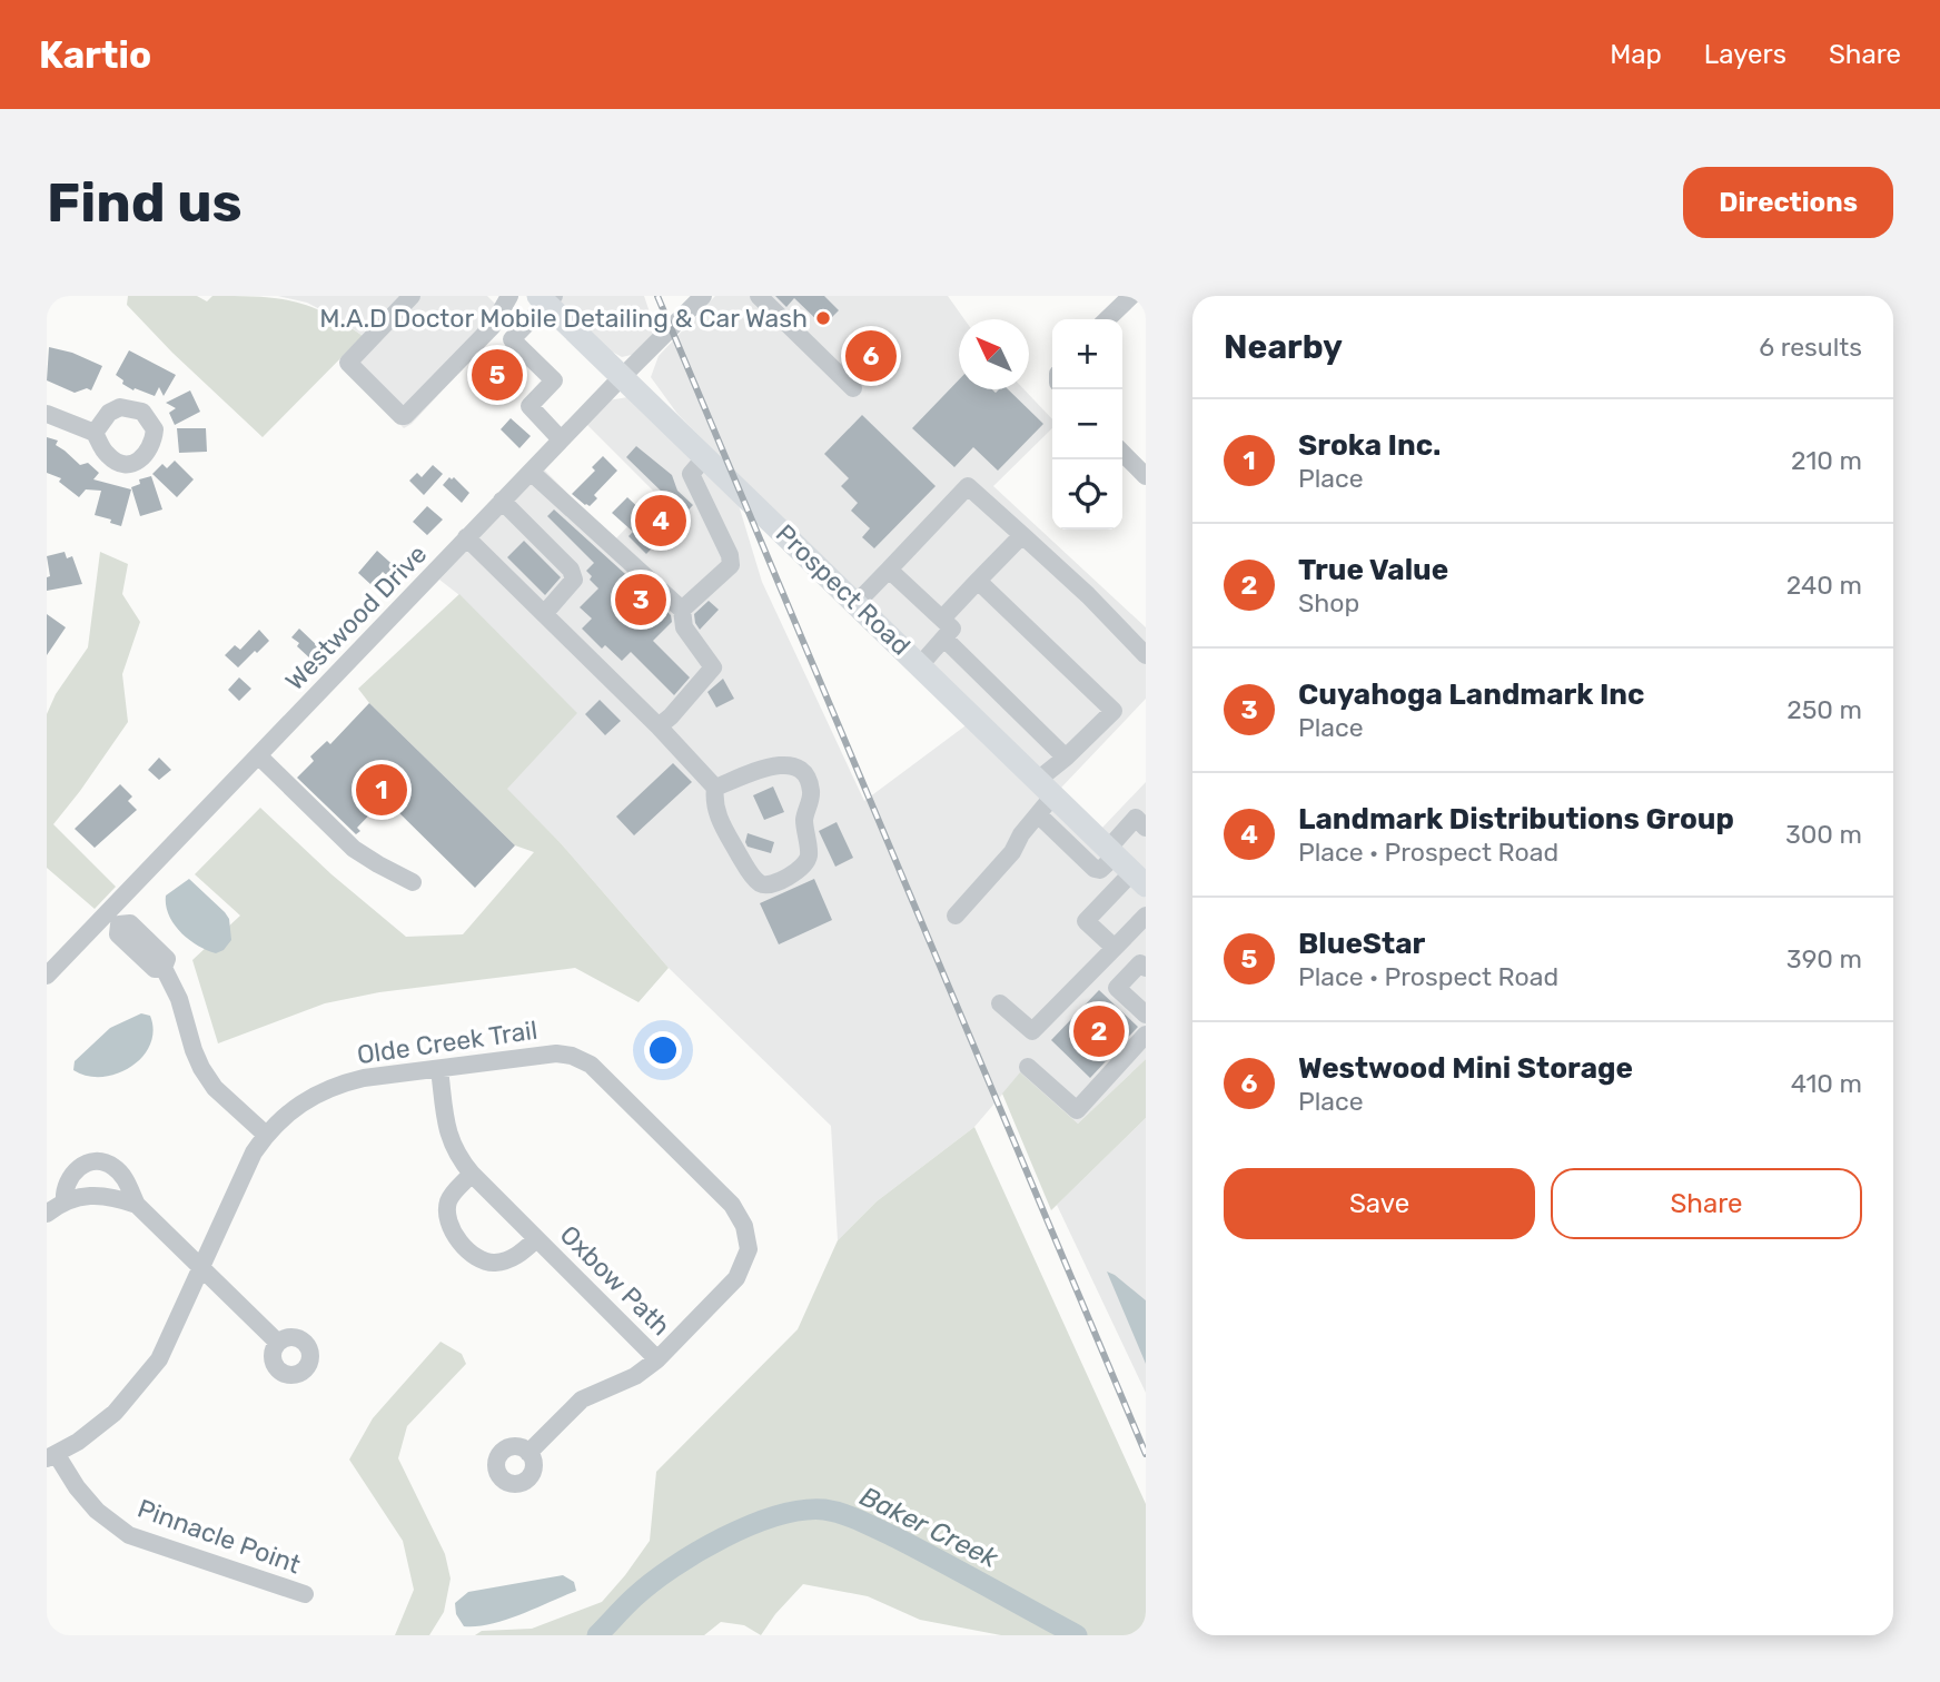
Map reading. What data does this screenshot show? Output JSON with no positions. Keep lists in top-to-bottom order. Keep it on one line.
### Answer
{"streets":{"main road":["Prospect Road"],"street":["Westwood Drive","Olde Creek Trail","Oxbow Path","Pinnacle Point"]},"crossings":[["Prospect Road","Westwood Drive"],["Olde Creek Trail","Oxbow Path"],["Olde Creek Trail","Pinnacle Point"]],"water":["Baker Creek"],"places":["M.A.D Doctor Mobile Detailing & Car Wash"],"north":"top left","page":{"header":"Kartio","nav":["Map","Layers","Share"],"buttons":["Directions",["Save","Share"]],"title":"Find us","heading":["Nearby","6 results"],"map_buttons":["+","−"],"pins":["6","5","4","3","1","2"],"list":[{"mark":"1","name":"Sroka Inc.","note":"Place","value":"210 m"},{"mark":"2","name":"True Value","note":"Shop","value":"240 m"},{"mark":"3","name":"Cuyahoga Landmark Inc","note":"Place","value":"250 m"},{"mark":"4","name":"Landmark Distributions Group","note":"Place · Prospect Road","value":"300 m"},{"mark":"5","name":"BlueStar","note":"Place · Prospect Road","value":"390 m"},{"mark":"6","name":"Westwood Mini Storage","note":"Place","value":"410 m"}]}}
